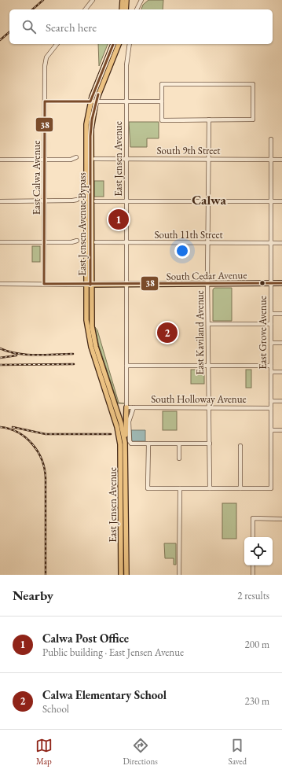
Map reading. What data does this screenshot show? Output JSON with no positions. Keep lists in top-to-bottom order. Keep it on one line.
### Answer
{"streets":{"main road":["East Jensen Avenue","East Jensen Avenue Bypass","South Cedar Avenue"],"street":["South 9th Street","East Calwa Avenue","South 11th Street","East Kaviland Avenue","East Grove Avenue","South Holloway Avenue"]},"crossings":[["South 9th Street","East Jensen Avenue"],["South 9th Street","East Kaviland Avenue"],["South 9th Street","East Grove Avenue"],["East Jensen Avenue","East Jensen Avenue Bypass"],["East Jensen Avenue","South 11th Street"],["East Jensen Avenue","South Cedar Avenue"],["East Jensen Avenue","South Holloway Avenue"],["East Calwa Avenue","South Cedar Avenue"],["East Jensen Avenue Bypass","South Cedar Avenue"],["South 11th Street","East Kaviland Avenue"],["South 11th Street","East Grove Avenue"],["South Cedar Avenue","East Kaviland Avenue"],["South Cedar Avenue","East Grove Avenue"],["East Kaviland Avenue","South Holloway Avenue"],["East Grove Avenue","South Holloway Avenue"]],"districts":["Calwa"],"lines":["transit line 38"],"page":{"search":"Search here","pins":["1","2"],"heading":["Nearby","2 results"],"list":[{"mark":"1","name":"Calwa Post Office","note":"Public building · East Jensen Avenue","value":"200 m"},{"mark":"2","name":"Calwa Elementary School","note":"School","value":"230 m"}],"nav":["Map","Directions","Saved"]}}
